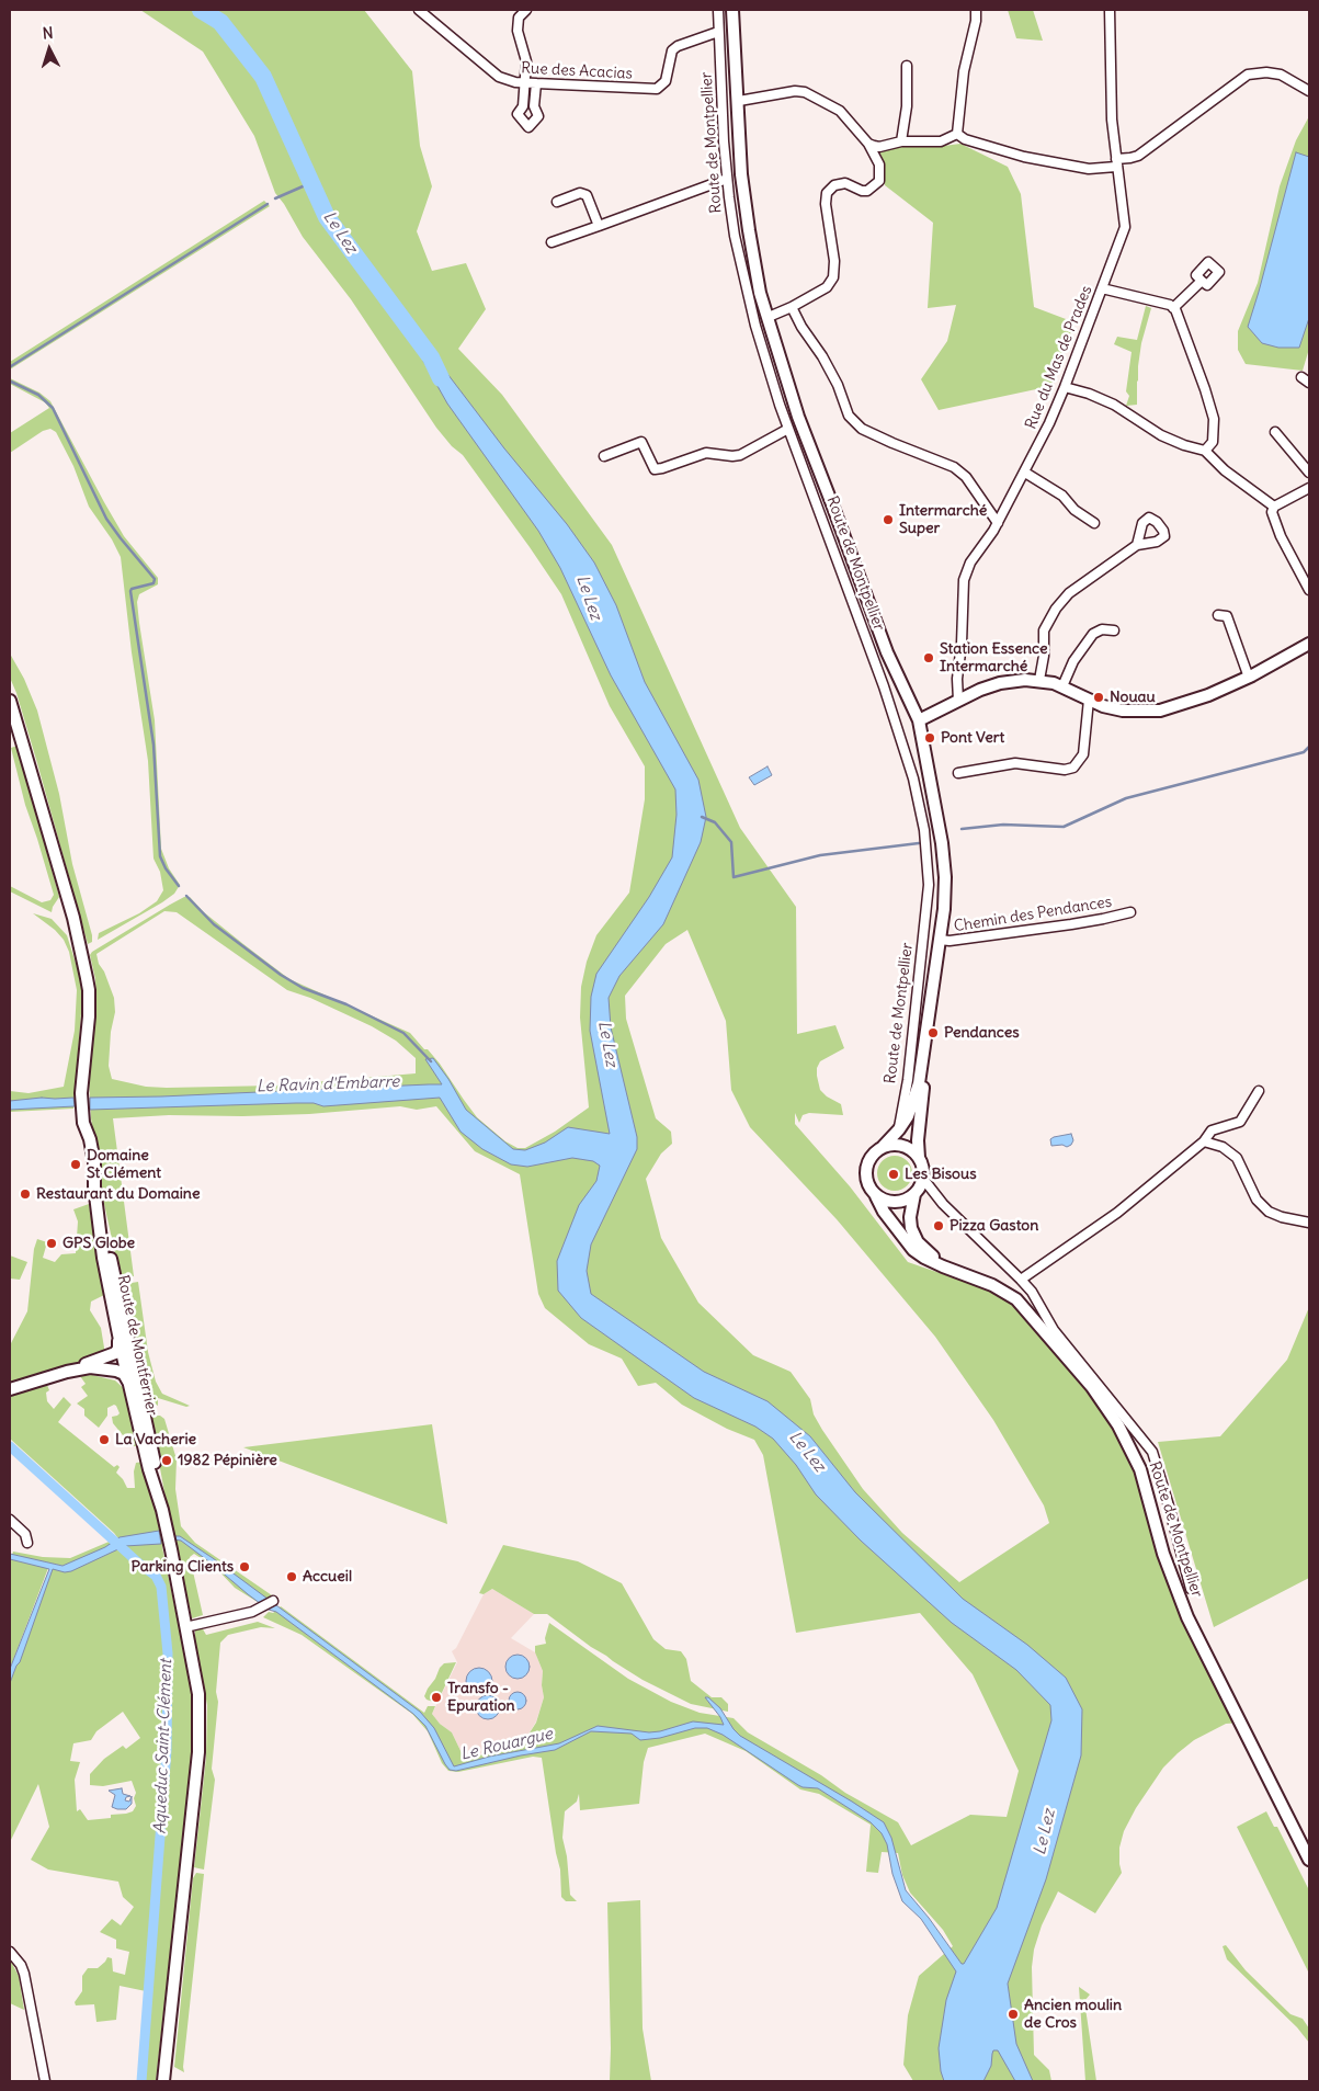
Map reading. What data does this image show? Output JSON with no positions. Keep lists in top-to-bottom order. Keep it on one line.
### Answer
{"streets":{"main road":["Route de Montpellier","Route de Montferrier"],"street":["Rue des Acacias","Rue du Mas de Prades","Chemin des Pendances"]},"crossings":[["Rue des Acacias","Route de Montpellier"],["Route de Montpellier","Chemin des Pendances"]],"water":["Le Lez","Le Ravin d'Embarre","Le Rouargue","Aqueduc Saint-Clément"],"places":["Intermarché Super","Station Essence Intermarché","Nouau","Pont Vert","Pendances","Domaine St Clément","Les Bisous","Restaurant du Domaine","Pizza Gaston","GPS Globe","La Vacherie","1982 Pépinière","Parking Clients","Accueil","Transfo - Epuration","Ancien moulin de Cros"],"north":"top"}
